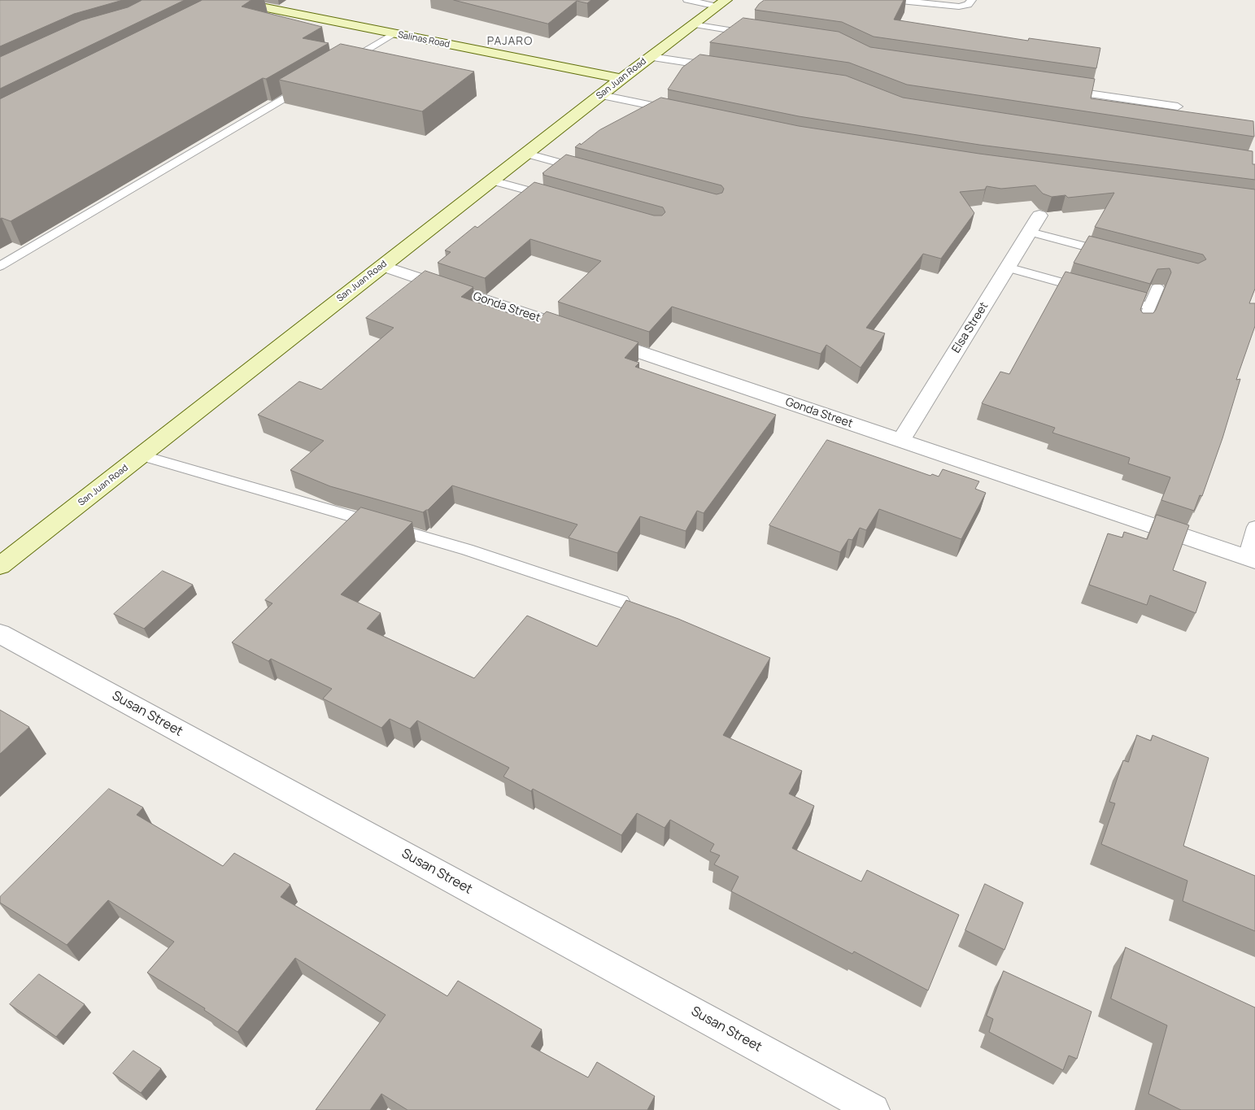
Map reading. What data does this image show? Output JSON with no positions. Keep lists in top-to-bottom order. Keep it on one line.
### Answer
{"streets":{"main road":["Salinas Road","San Juan Road"],"street":["Gonda Street","Elsa Street","Susan Street"]},"crossings":[["Salinas Road","San Juan Road"],["San Juan Road","Gonda Street"],["Gonda Street","Elsa Street"]],"districts":["PAJARO"]}
